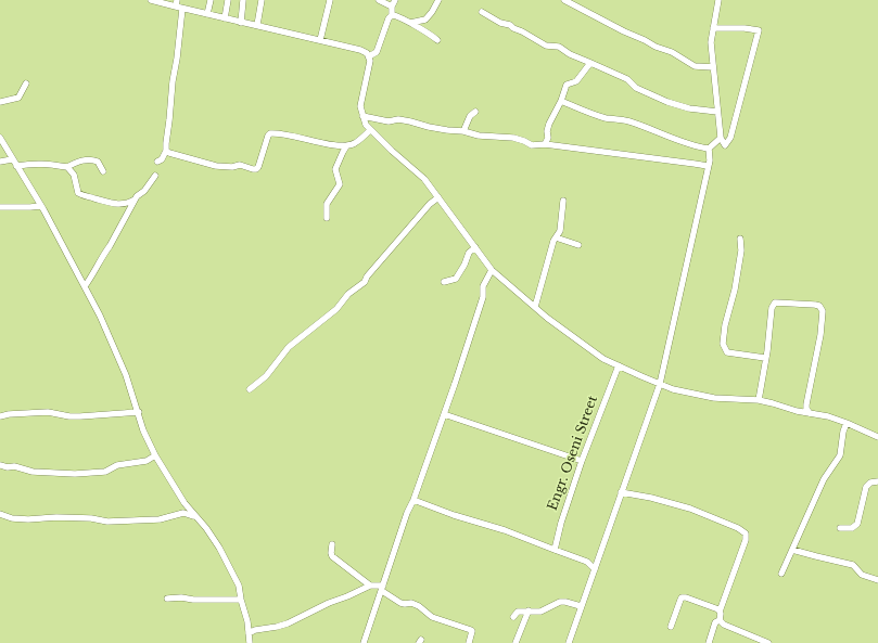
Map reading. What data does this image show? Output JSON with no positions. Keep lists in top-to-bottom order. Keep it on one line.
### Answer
{"streets":{"street":["Engr. Oseni Street"]}}
